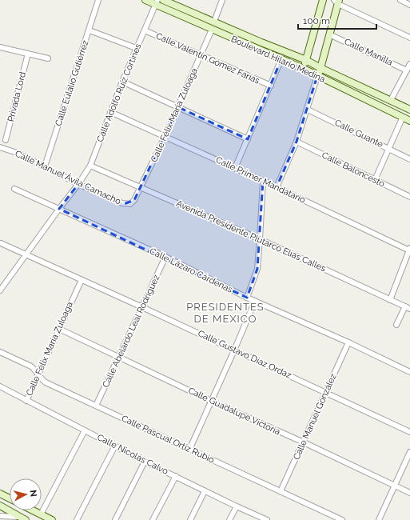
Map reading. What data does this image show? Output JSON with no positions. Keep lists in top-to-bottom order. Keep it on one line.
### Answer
{"streets":{"main road":["Boulevard Hilario Medina"],"street":["Calle Manilla","Calle Valentín Gómez Farías","Calle Eulalio Gutiérrez","Calle Adolfo Ruíz Cortines","Privada Lord","Calle Félix María Zuloaga","Calle Guante","Calle Baloncesto","Calle Manuel Ávila Camacho","Calle Primer Mandatario","Avenida Presidente Plutarco Elías Calles","Calle Lázaro Cárdenas","Calle Abelardo Leal Rodríguez","Calle Gustavo Díaz Ordaz","Calle Guadalupe Victoria","Calle Manuel González","Calle Pascual Ortiz Rubio","Calle Nicolás Calvo"]},"crossings":[["Calle Valentín Gómez Farías","Calle Adolfo Ruíz Cortines"],["Calle Valentín Gómez Farías","Calle Félix María Zuloaga"],["Boulevard Hilario Medina","Calle Adolfo Ruíz Cortines"],["Boulevard Hilario Medina","Calle Félix María Zuloaga"],["Calle Eulalio Gutiérrez","Calle Manuel Ávila Camacho"],["Calle Adolfo Ruíz Cortines","Calle Manuel Ávila Camacho"],["Calle Adolfo Ruíz Cortines","Calle Primer Mandatario"],["Calle Adolfo Ruíz Cortines","Avenida Presidente Plutarco Elías Calles"],["Calle Adolfo Ruíz Cortines","Calle Lázaro Cárdenas"],["Calle Adolfo Ruíz Cortines","Calle Gustavo Díaz Ordaz"],["Calle Félix María Zuloaga","Calle Manuel Ávila Camacho"],["Calle Félix María Zuloaga","Calle Primer Mandatario"],["Calle Félix María Zuloaga","Avenida Presidente Plutarco Elías Calles"],["Calle Félix María Zuloaga","Calle Gustavo Díaz Ordaz"],["Calle Félix María Zuloaga","Calle Guadalupe Victoria"],["Calle Félix María Zuloaga","Calle Pascual Ortiz Rubio"],["Calle Félix María Zuloaga","Calle Nicolás Calvo"],["Calle Lázaro Cárdenas","Calle Abelardo Leal Rodríguez"],["Calle Lázaro Cárdenas","Calle Manuel González"],["Calle Abelardo Leal Rodríguez","Calle Gustavo Díaz Ordaz"],["Calle Abelardo Leal Rodríguez","Calle Guadalupe Victoria"],["Calle Abelardo Leal Rodríguez","Calle Pascual Ortiz Rubio"],["Calle Gustavo Díaz Ordaz","Calle Manuel González"],["Calle Guadalupe Victoria","Calle Manuel González"],["Calle Manuel González","Calle Pascual Ortiz Rubio"]],"districts":["PRESIDENTES DE MEXICO"],"scale_bar":"100 m","north":"right"}
